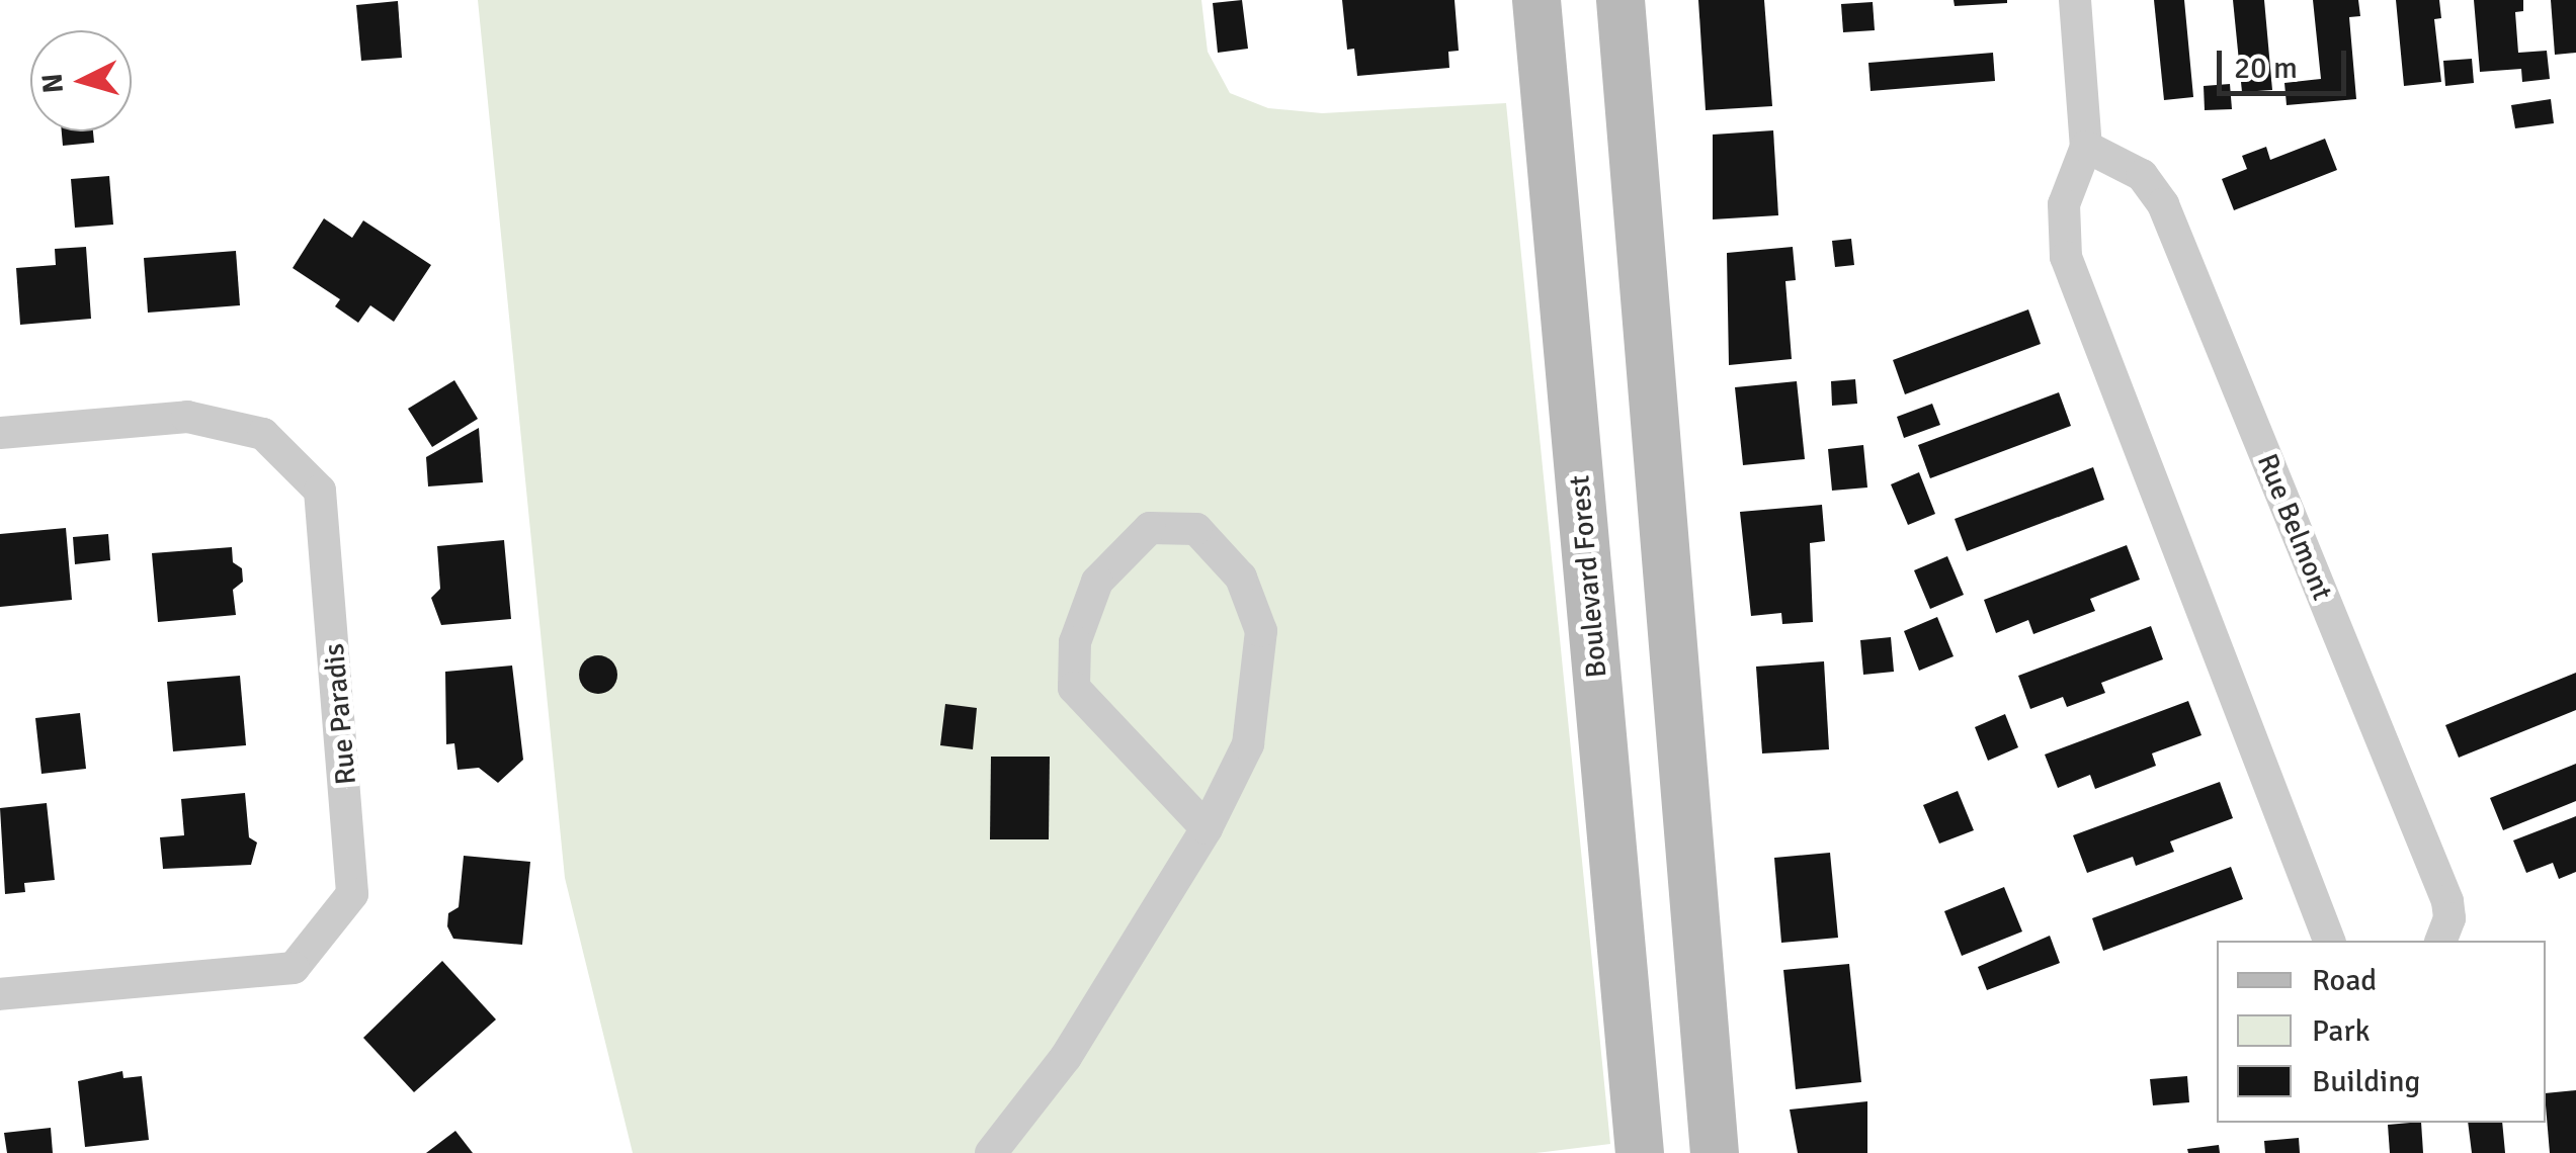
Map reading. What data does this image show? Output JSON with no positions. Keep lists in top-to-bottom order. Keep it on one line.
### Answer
{"streets":{"street":["Rue Belmont","Boulevard Forest","Rue Paradis"]},"legend":["Road","Park","Building"],"scale_bar":"20 m","north":"left"}
